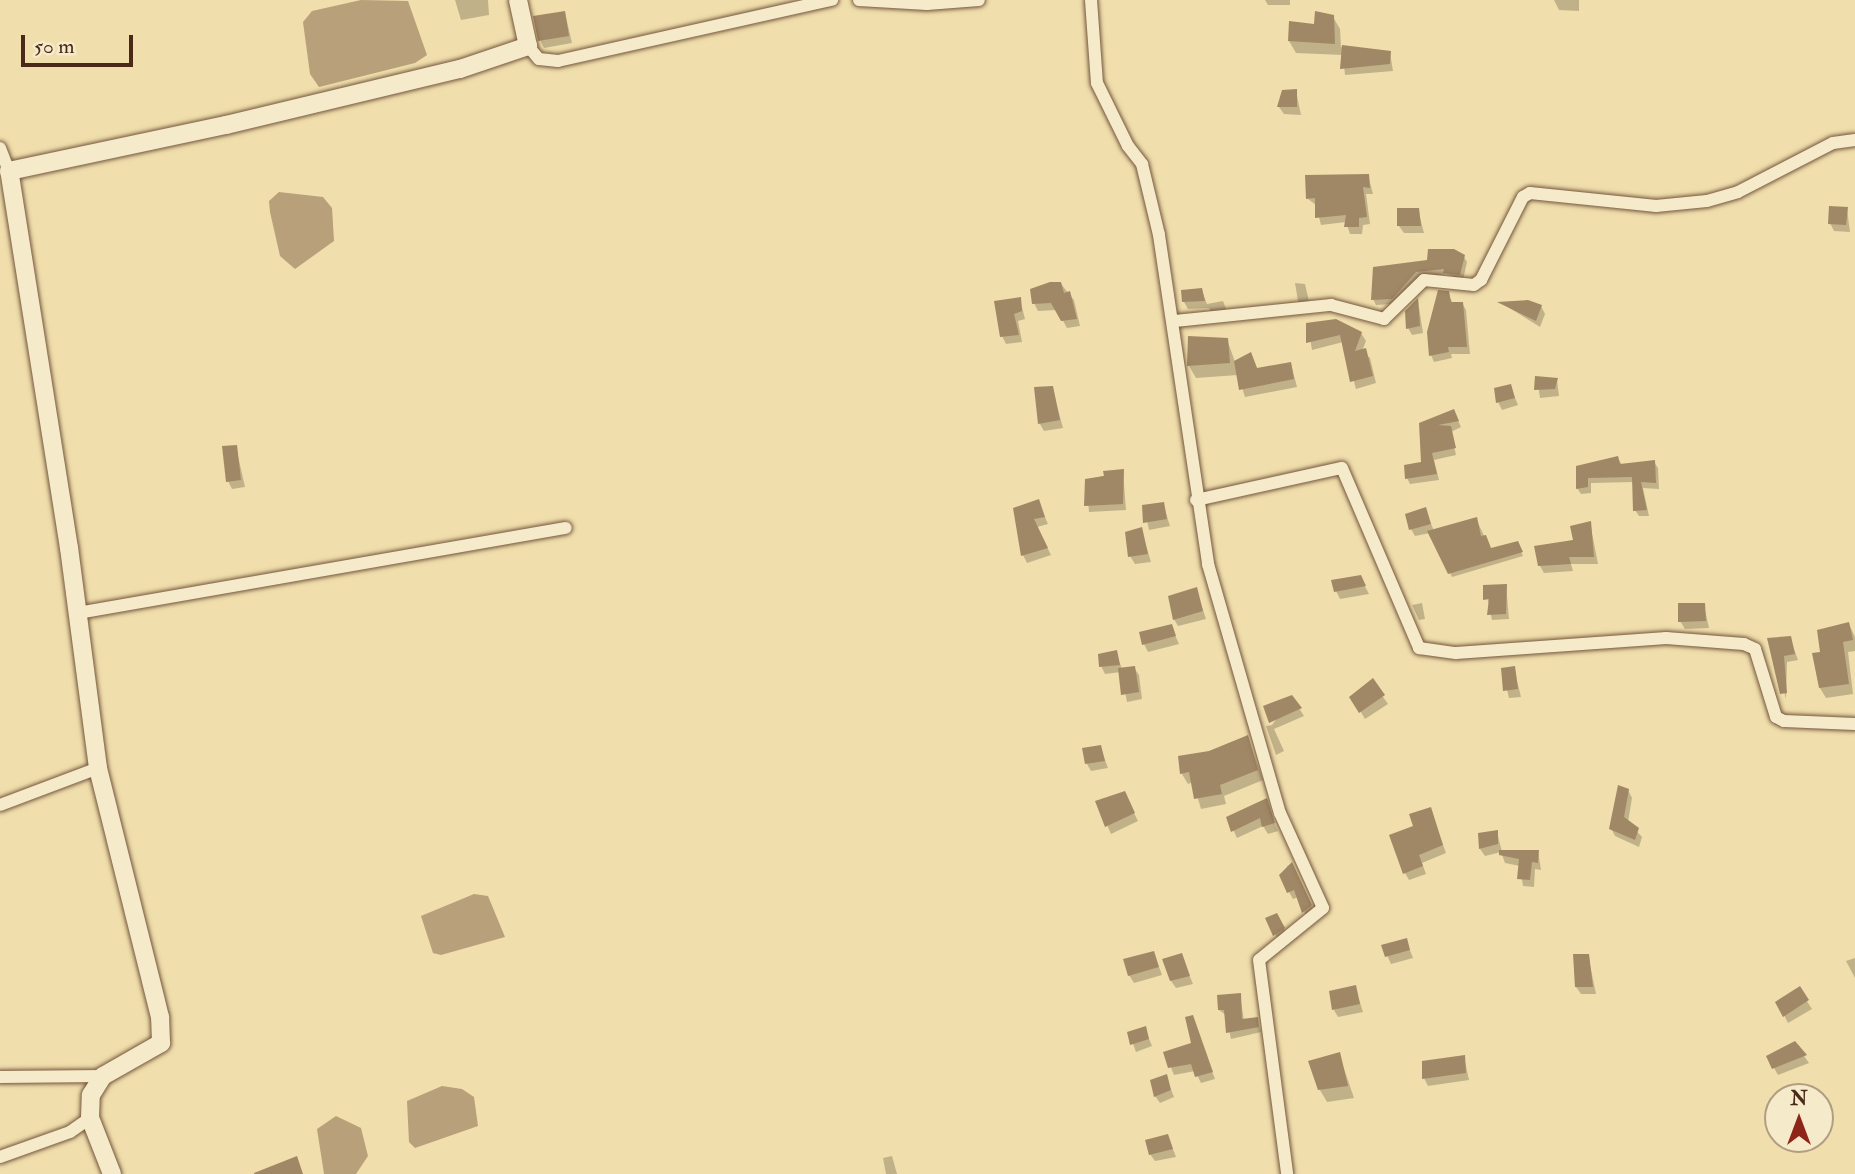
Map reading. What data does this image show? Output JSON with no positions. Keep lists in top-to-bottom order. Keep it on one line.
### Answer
{"scale_bar":"50 m","north":"top"}
